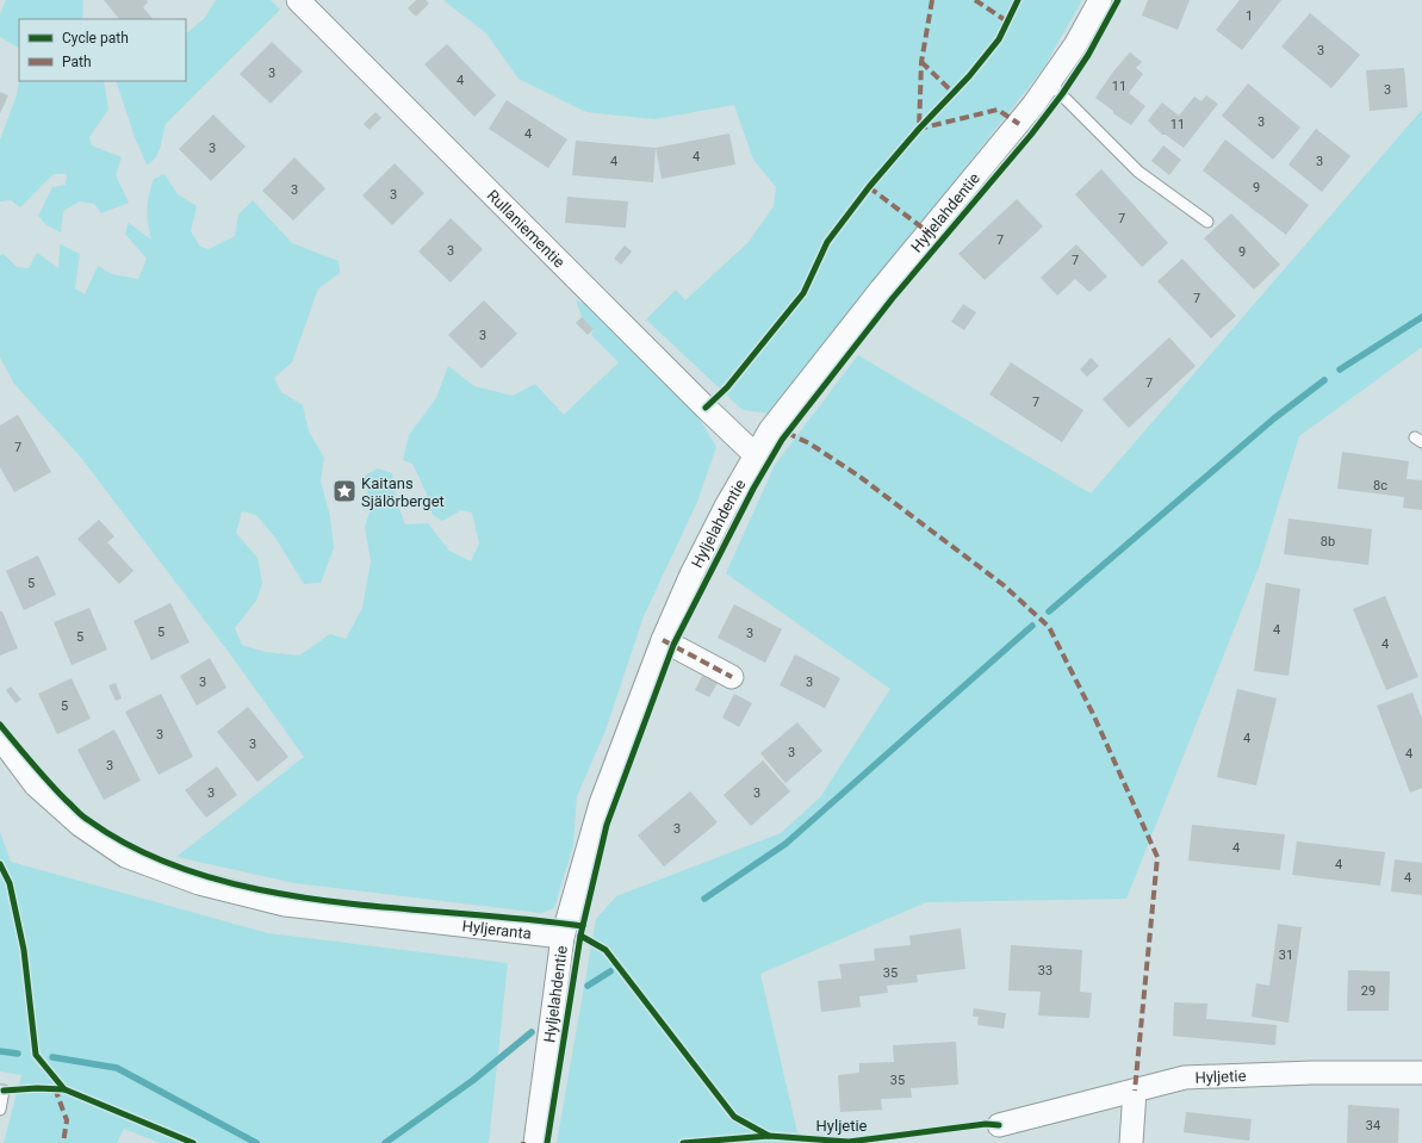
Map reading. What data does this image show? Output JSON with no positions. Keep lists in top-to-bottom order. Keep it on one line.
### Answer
{"streets":{"street":["Hyljelahdentie","Rullaniementie","Hyljeranta","Hyljetie"]},"crossings":[["Hyljelahdentie","Rullaniementie"],["Hyljelahdentie","Hyljeranta"]],"places":{"place":["Kaitans Själörberget"]},"house_numbers":["1","3","3","4","11","3","3","11","4","3","4","4","3","9","3","3","7","7","3","9","7","7","3","7","7","7","8c","8b","5","4","5","3","5","4","3","3","5","3","4","3","3","4","3","3","3","3","4","4","4","31","33","35","29","35","34"],"legend":["Cycle path","Path"]}
